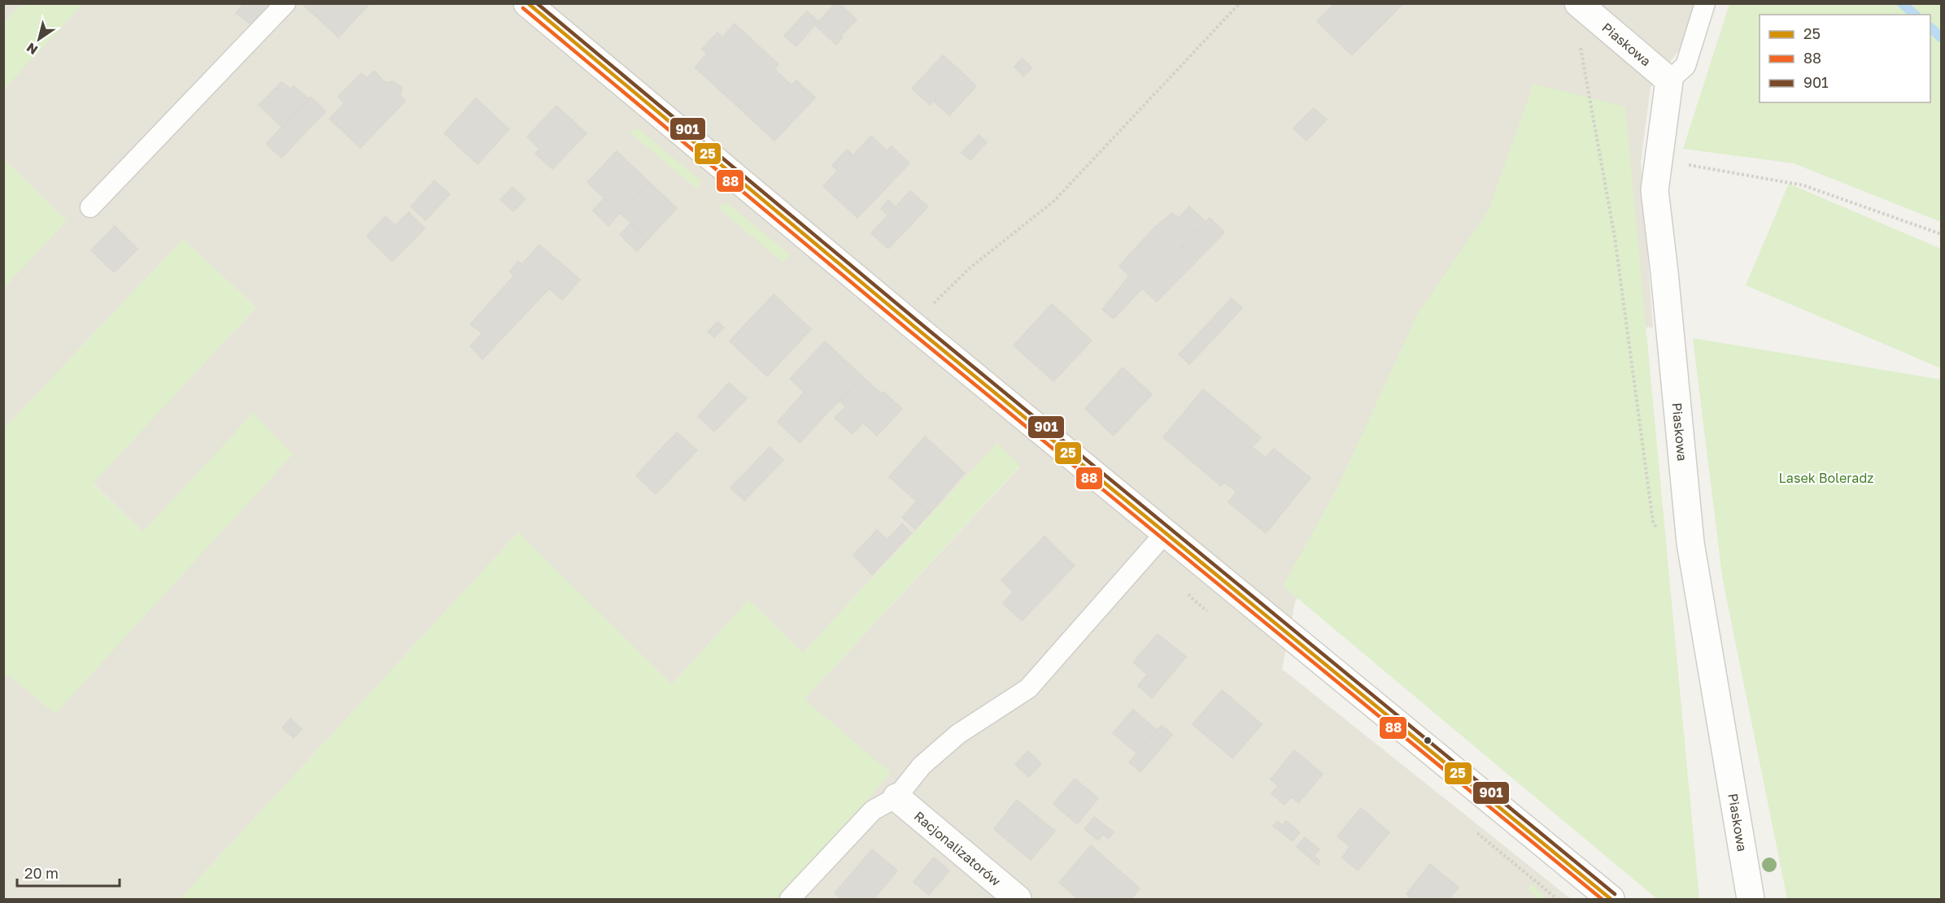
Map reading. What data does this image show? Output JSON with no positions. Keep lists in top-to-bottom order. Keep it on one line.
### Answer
{"streets":{"street":["Piaskowa","Racjonalizatorów"]},"parks":["Lasek Boleradz"],"lines":["transit line 25","transit line 901","transit line 88"],"legend":["25","88","901"],"scale_bar":"20 m","north":"bottom left"}
